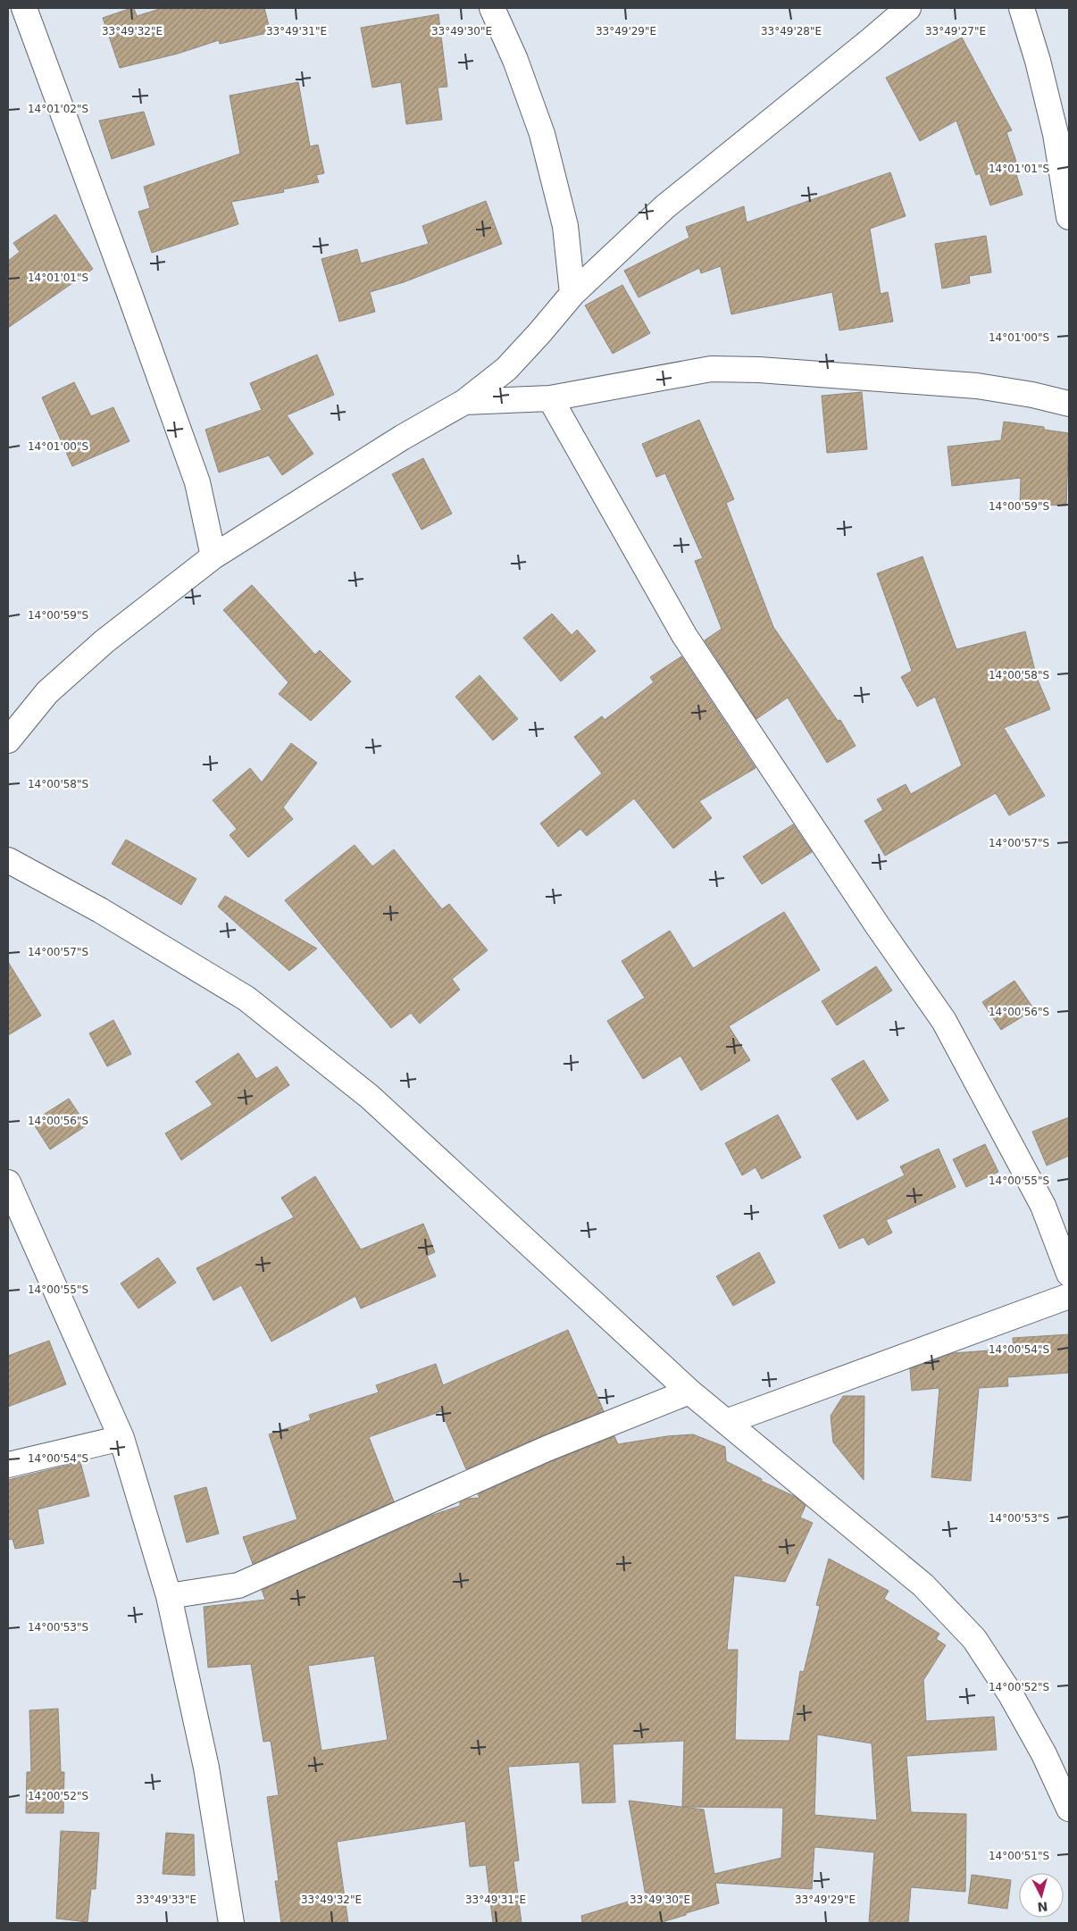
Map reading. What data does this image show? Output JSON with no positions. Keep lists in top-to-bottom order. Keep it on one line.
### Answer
{"north":"bottom","coordinates":["33°49'32\"E","33°49'31\"E","33°49'30\"E","33°49'29\"E","33°49'28\"E","33°49'27\"E","14°01'02\"S","14°01'01\"S","14°01'00\"S","14°00'59\"S","14°00'58\"S","14°00'57\"S","14°00'56\"S","14°00'55\"S","14°00'54\"S","14°00'53\"S","14°00'52\"S","14°00'51\"S","33°49'33\"E"]}
